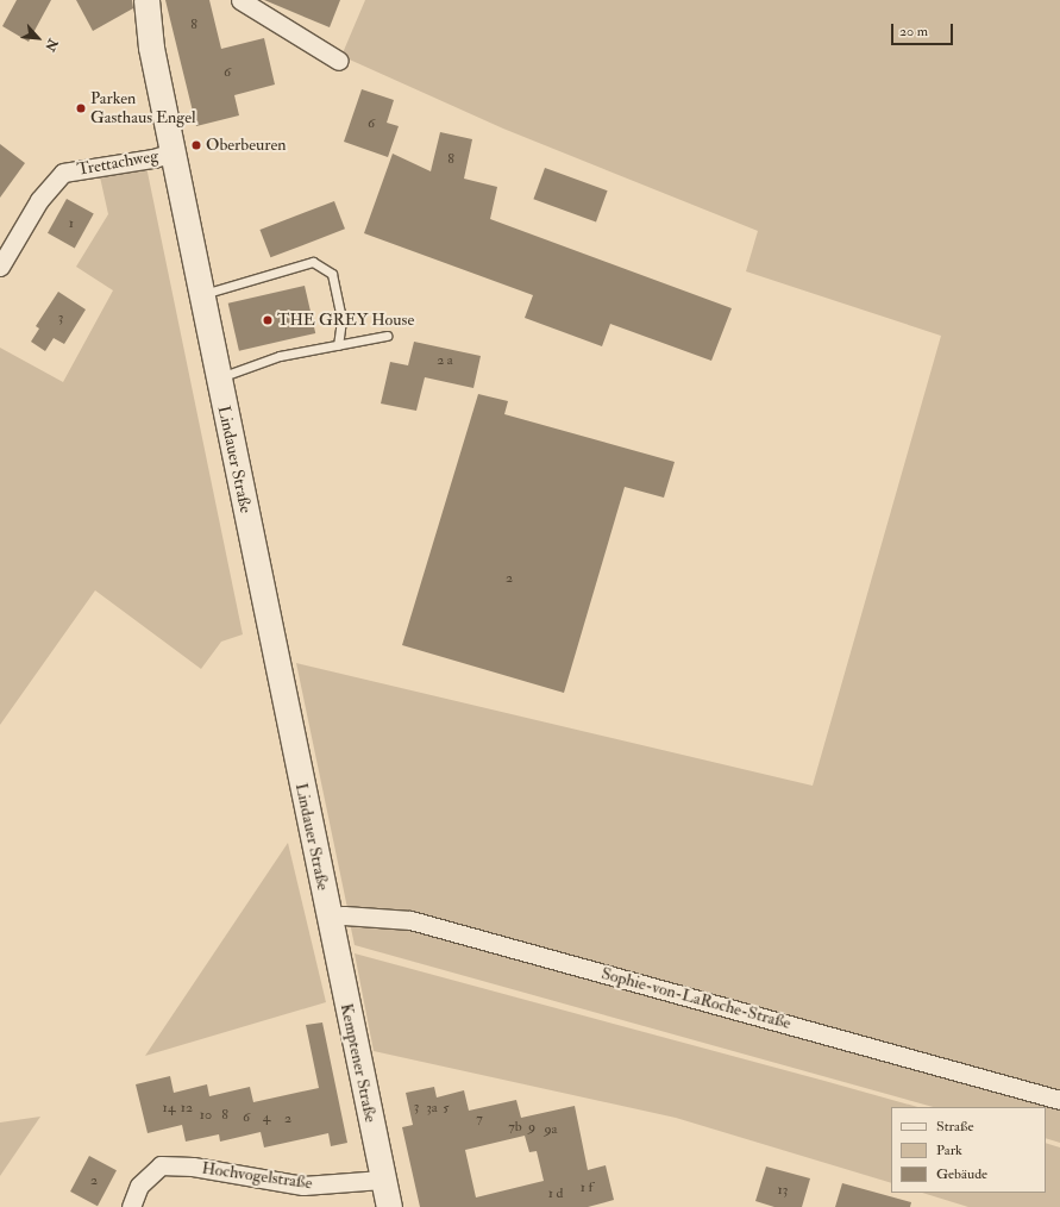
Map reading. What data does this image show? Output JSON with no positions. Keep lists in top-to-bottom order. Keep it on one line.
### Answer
{"streets":{"main road":["Lindauer Straße","Kemptener Straße"],"street":["Trettachweg","Sophie-von-LaRoche-Straße","Hochvogelstraße"]},"crossings":[["Trettachweg","Lindauer Straße"],["Lindauer Straße","Sophie-von-LaRoche-Straße"],["Lindauer Straße","Kemptener Straße"],["Sophie-von-LaRoche-Straße","Kemptener Straße"],["Kemptener Straße","Hochvogelstraße"]],"places":["Parken Gasthaus Engel","Oberbeuren","THE GREY House"],"house_numbers":["8","6","6","8","1","3","2 a","2","3","14","12","3a","5","10","8","6","4","2","7","7b","9","9a","2","1 f","13","1 d"],"legend":["Straße","Park","Gebäude"],"scale_bar":"20 m","north":"bottom right"}
